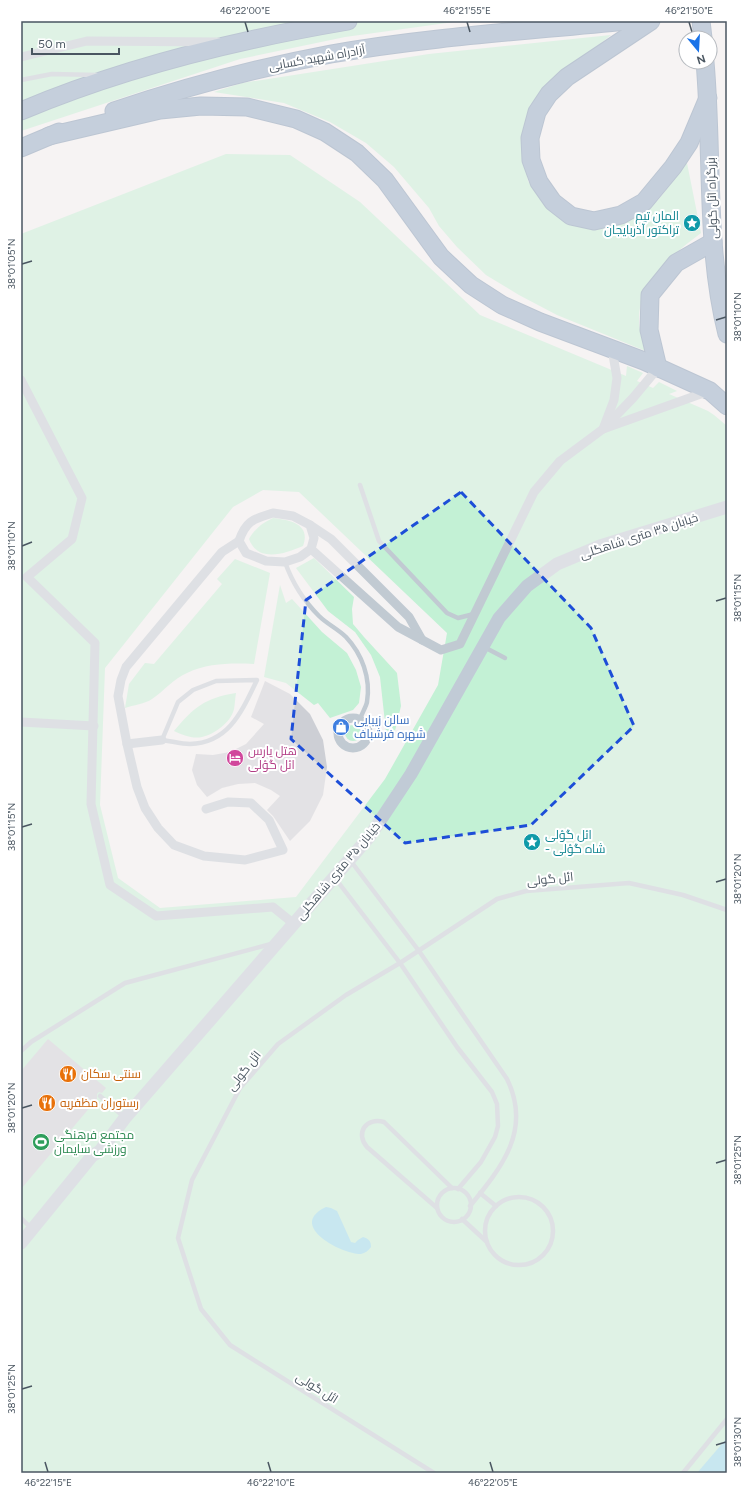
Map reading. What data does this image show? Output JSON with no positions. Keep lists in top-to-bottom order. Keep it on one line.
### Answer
{"streets":{"highway":["آزادراه شهید کسایی","بزرگراه ائل گولی"],"street":["خیابان ۳۵ متری شاهگلی"],"lane":["ائل گولی"]},"places":{"place":["المان تیم تراکتور آذربایجان","ائل گؤلی - شاه گؤلی"],"shop":["سالن زیبایی شهره فرشباف"],"hotel":["هتل پارس ائل گؤلی"],"restaurant":["سنتی سکان","رستوران مظفریه"],"sports":["مجتمع فرهنگی ورزشی سایمان"]},"scale_bar":"50 m","north":"bottom","coordinates":["46°22'00\"E","46°21'55\"E","46°21'50\"E","38°01'05\"N","38°01'10\"N","38°01'15\"N","38°01'20\"N","38°01'25\"N","38°01'30\"N","46°22'15\"E","46°22'10\"E","46°22'05\"E"]}
